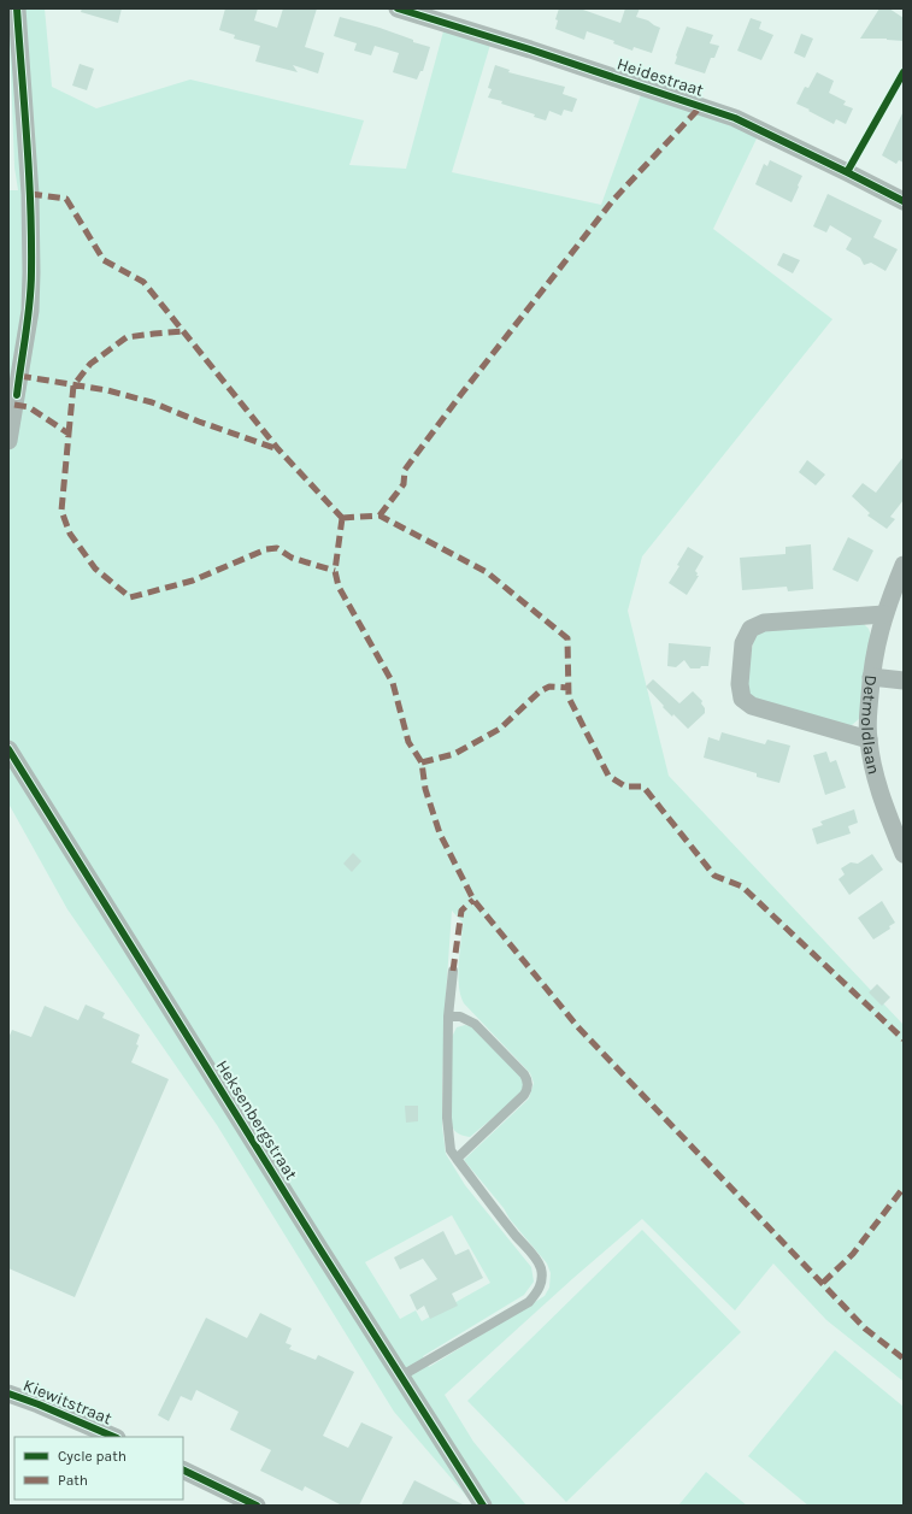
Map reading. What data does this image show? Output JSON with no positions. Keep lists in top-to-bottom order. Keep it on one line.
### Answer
{"streets":{"street":["Heidestraat","Detmoldlaan","Heksenbergstraat","Kiewitstraat"]},"legend":["Cycle path","Path"]}
